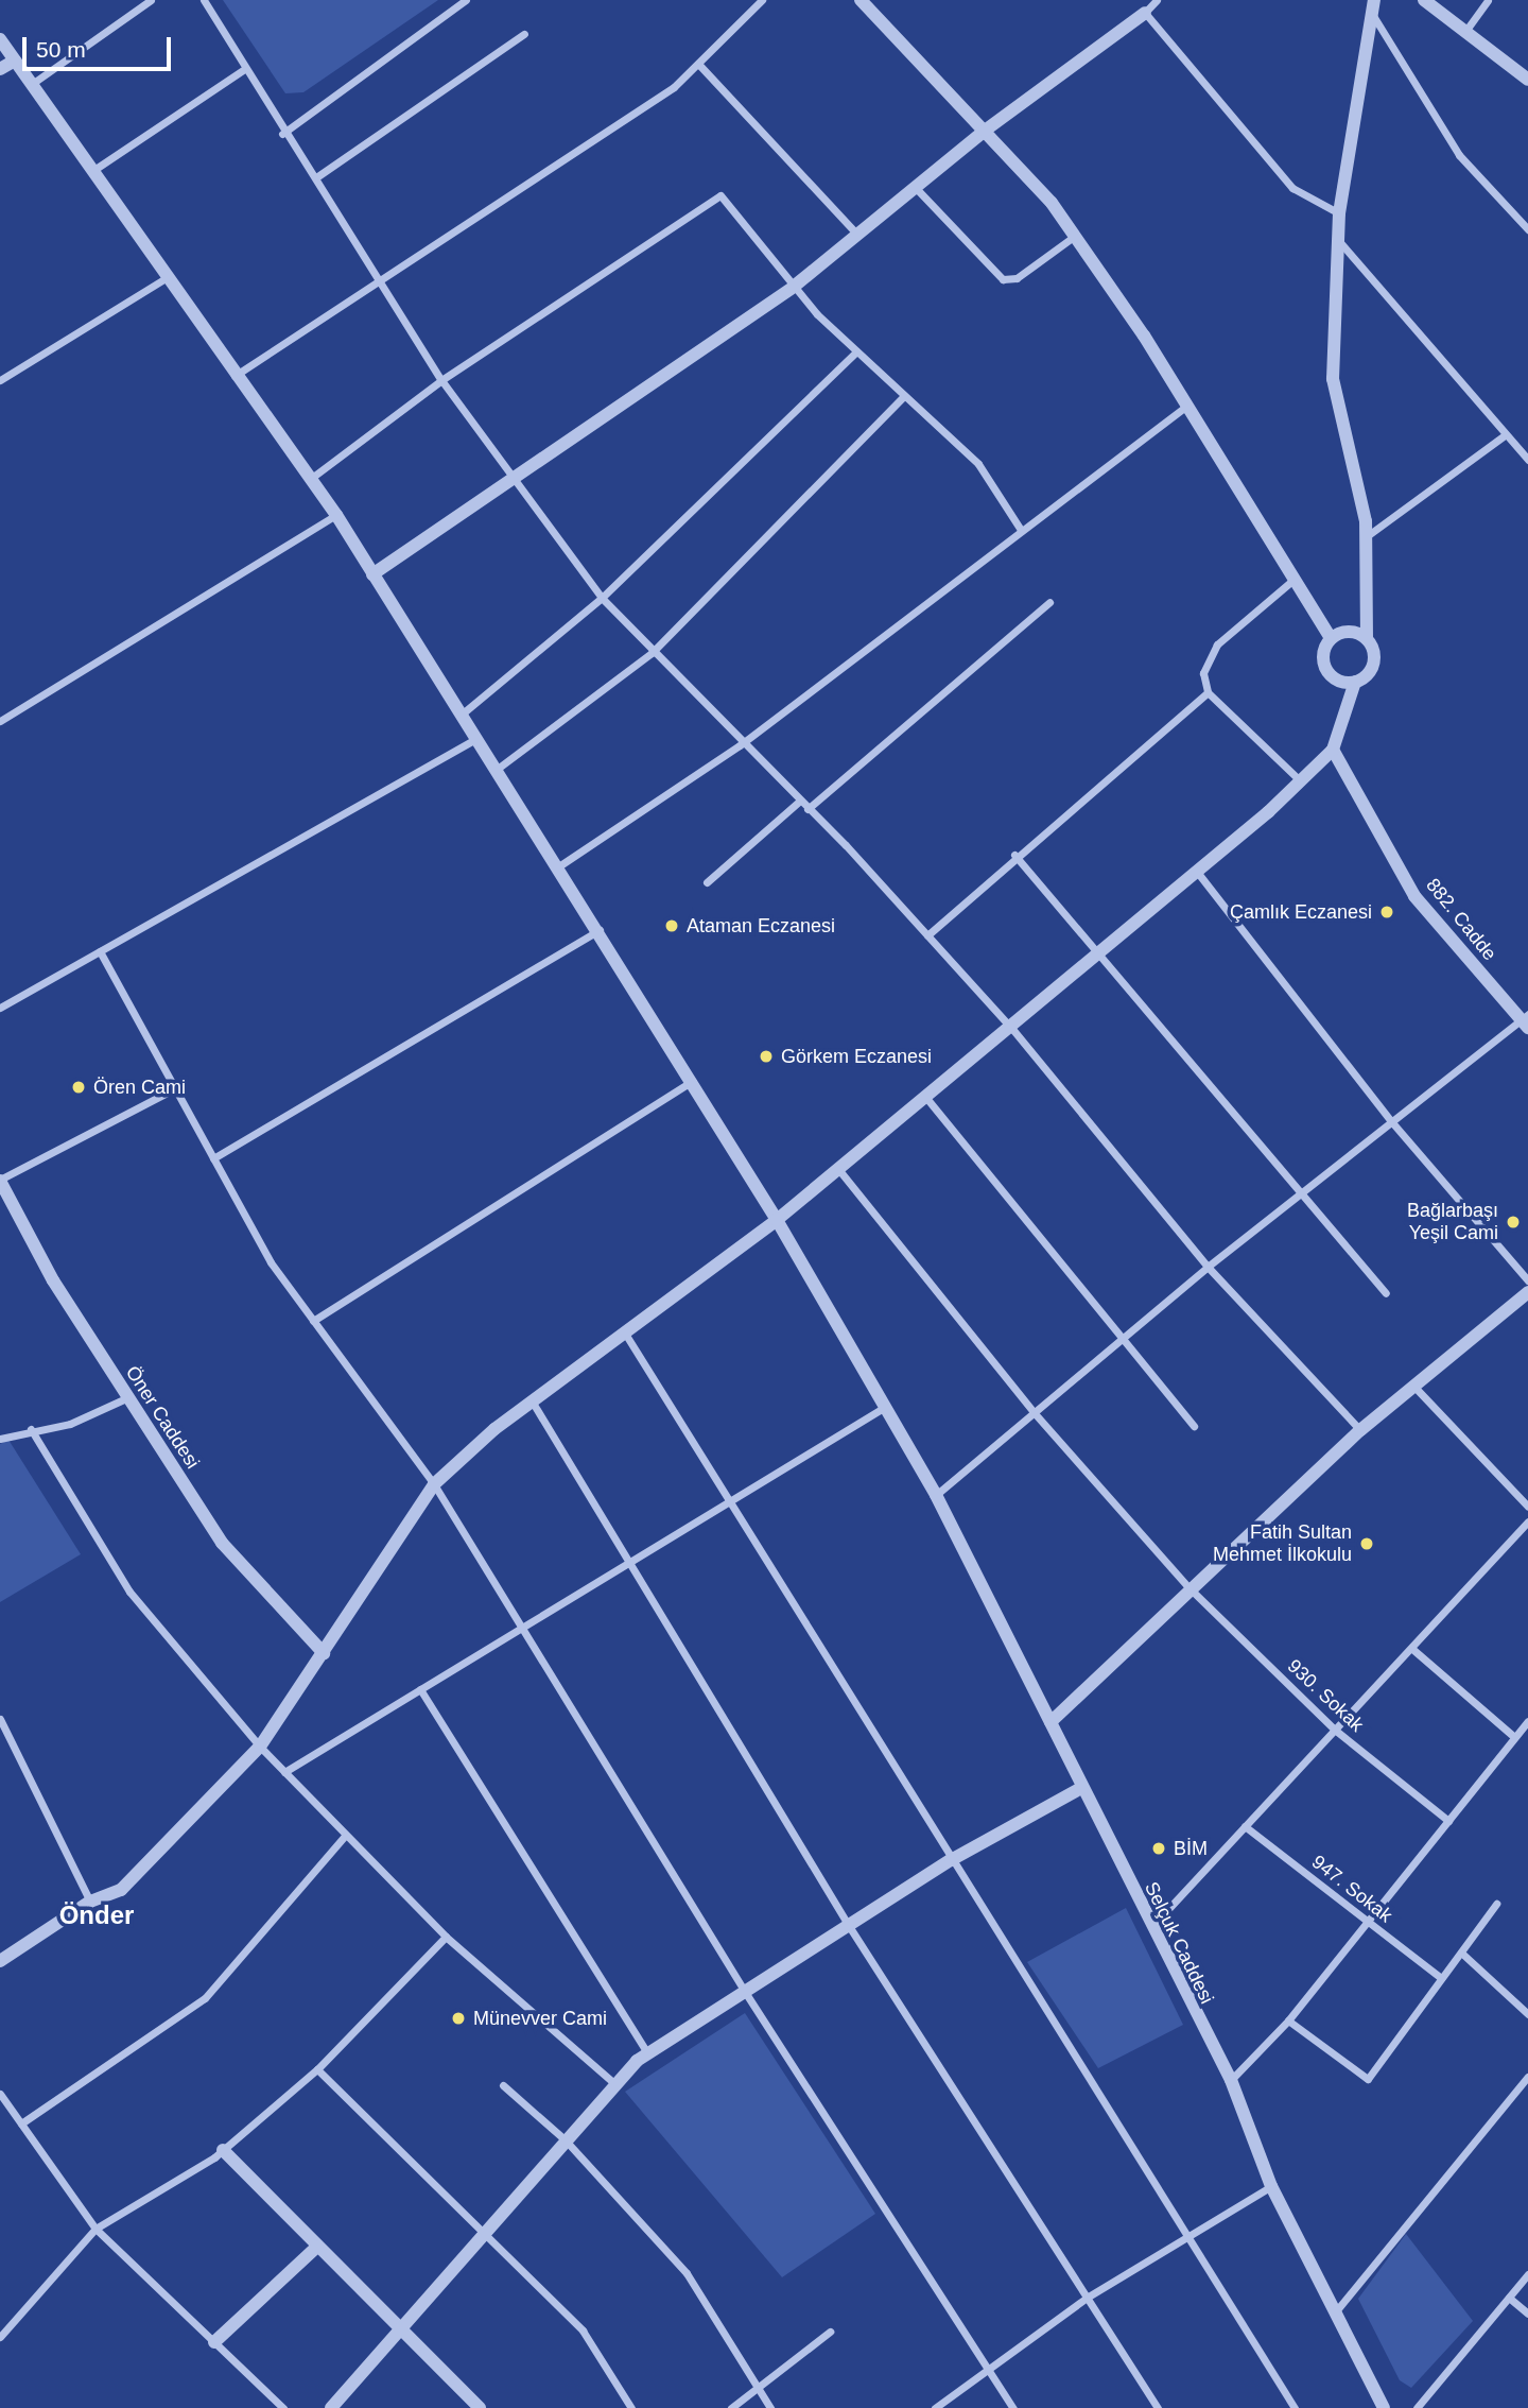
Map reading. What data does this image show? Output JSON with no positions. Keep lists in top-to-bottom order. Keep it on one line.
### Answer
{"streets":{"street":["882. Cadde","Öner Caddesi","930. Sokak","947. Sokak","Selçuk Caddesi"]},"districts":["Önder"],"places":["Çamlık Eczanesi","Ataman Eczanesi","Görkem Eczanesi","Ören Cami","Bağlarbaşı Yeşil Cami","Fatih Sultan Mehmet İlkokulu","BİM","Münevver Cami"],"scale_bar":"50 m"}
